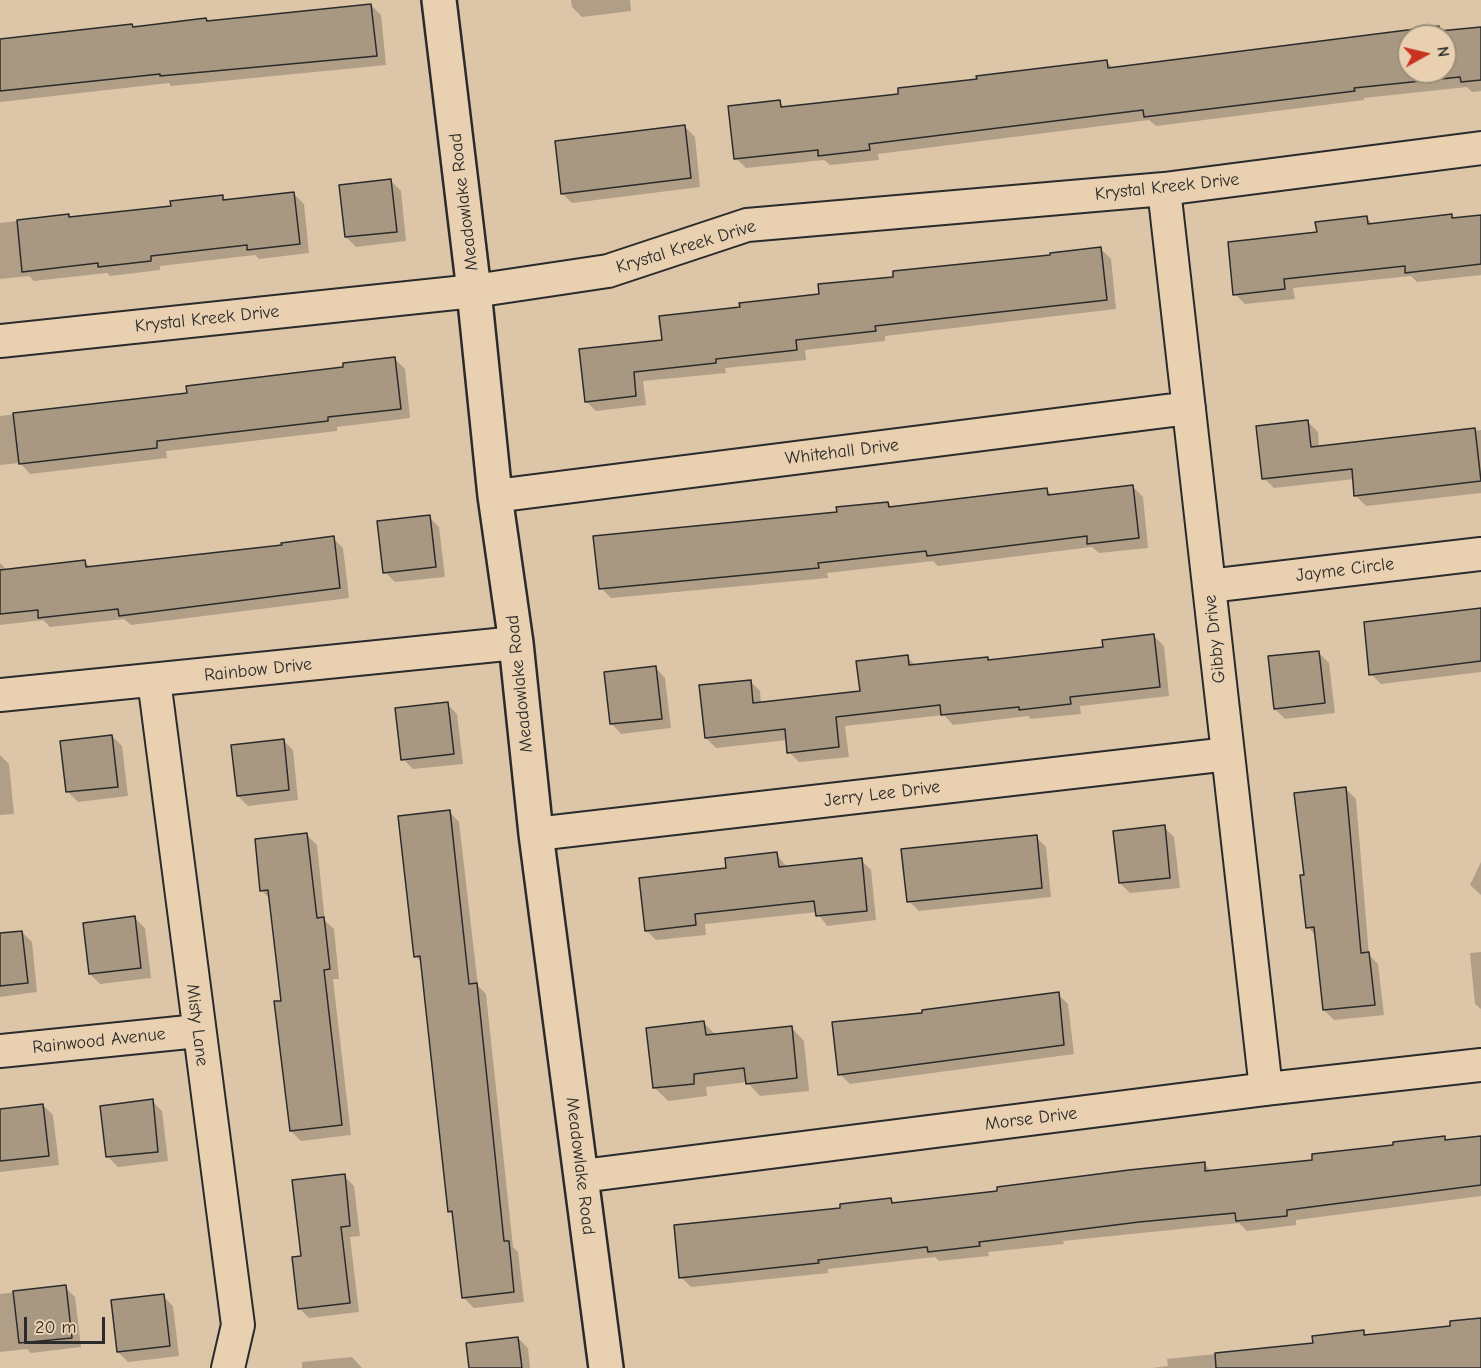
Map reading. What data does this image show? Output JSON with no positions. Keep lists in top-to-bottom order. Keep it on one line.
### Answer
{"streets":{"street":["Krystal Kreek Drive","Meadowlake Road","Whitehall Drive","Jayme Circle","Gibby Drive","Rainbow Drive","Jerry Lee Drive","Misty Lane","Rainwood Avenue","Morse Drive"]},"crossings":[["Krystal Kreek Drive","Meadowlake Road"],["Krystal Kreek Drive","Gibby Drive"],["Meadowlake Road","Whitehall Drive"],["Meadowlake Road","Rainbow Drive"],["Meadowlake Road","Jerry Lee Drive"],["Meadowlake Road","Morse Drive"],["Whitehall Drive","Gibby Drive"],["Jayme Circle","Gibby Drive"],["Gibby Drive","Jerry Lee Drive"],["Gibby Drive","Morse Drive"],["Rainbow Drive","Misty Lane"],["Misty Lane","Rainwood Avenue"]],"scale_bar":"20 m","north":"right"}
